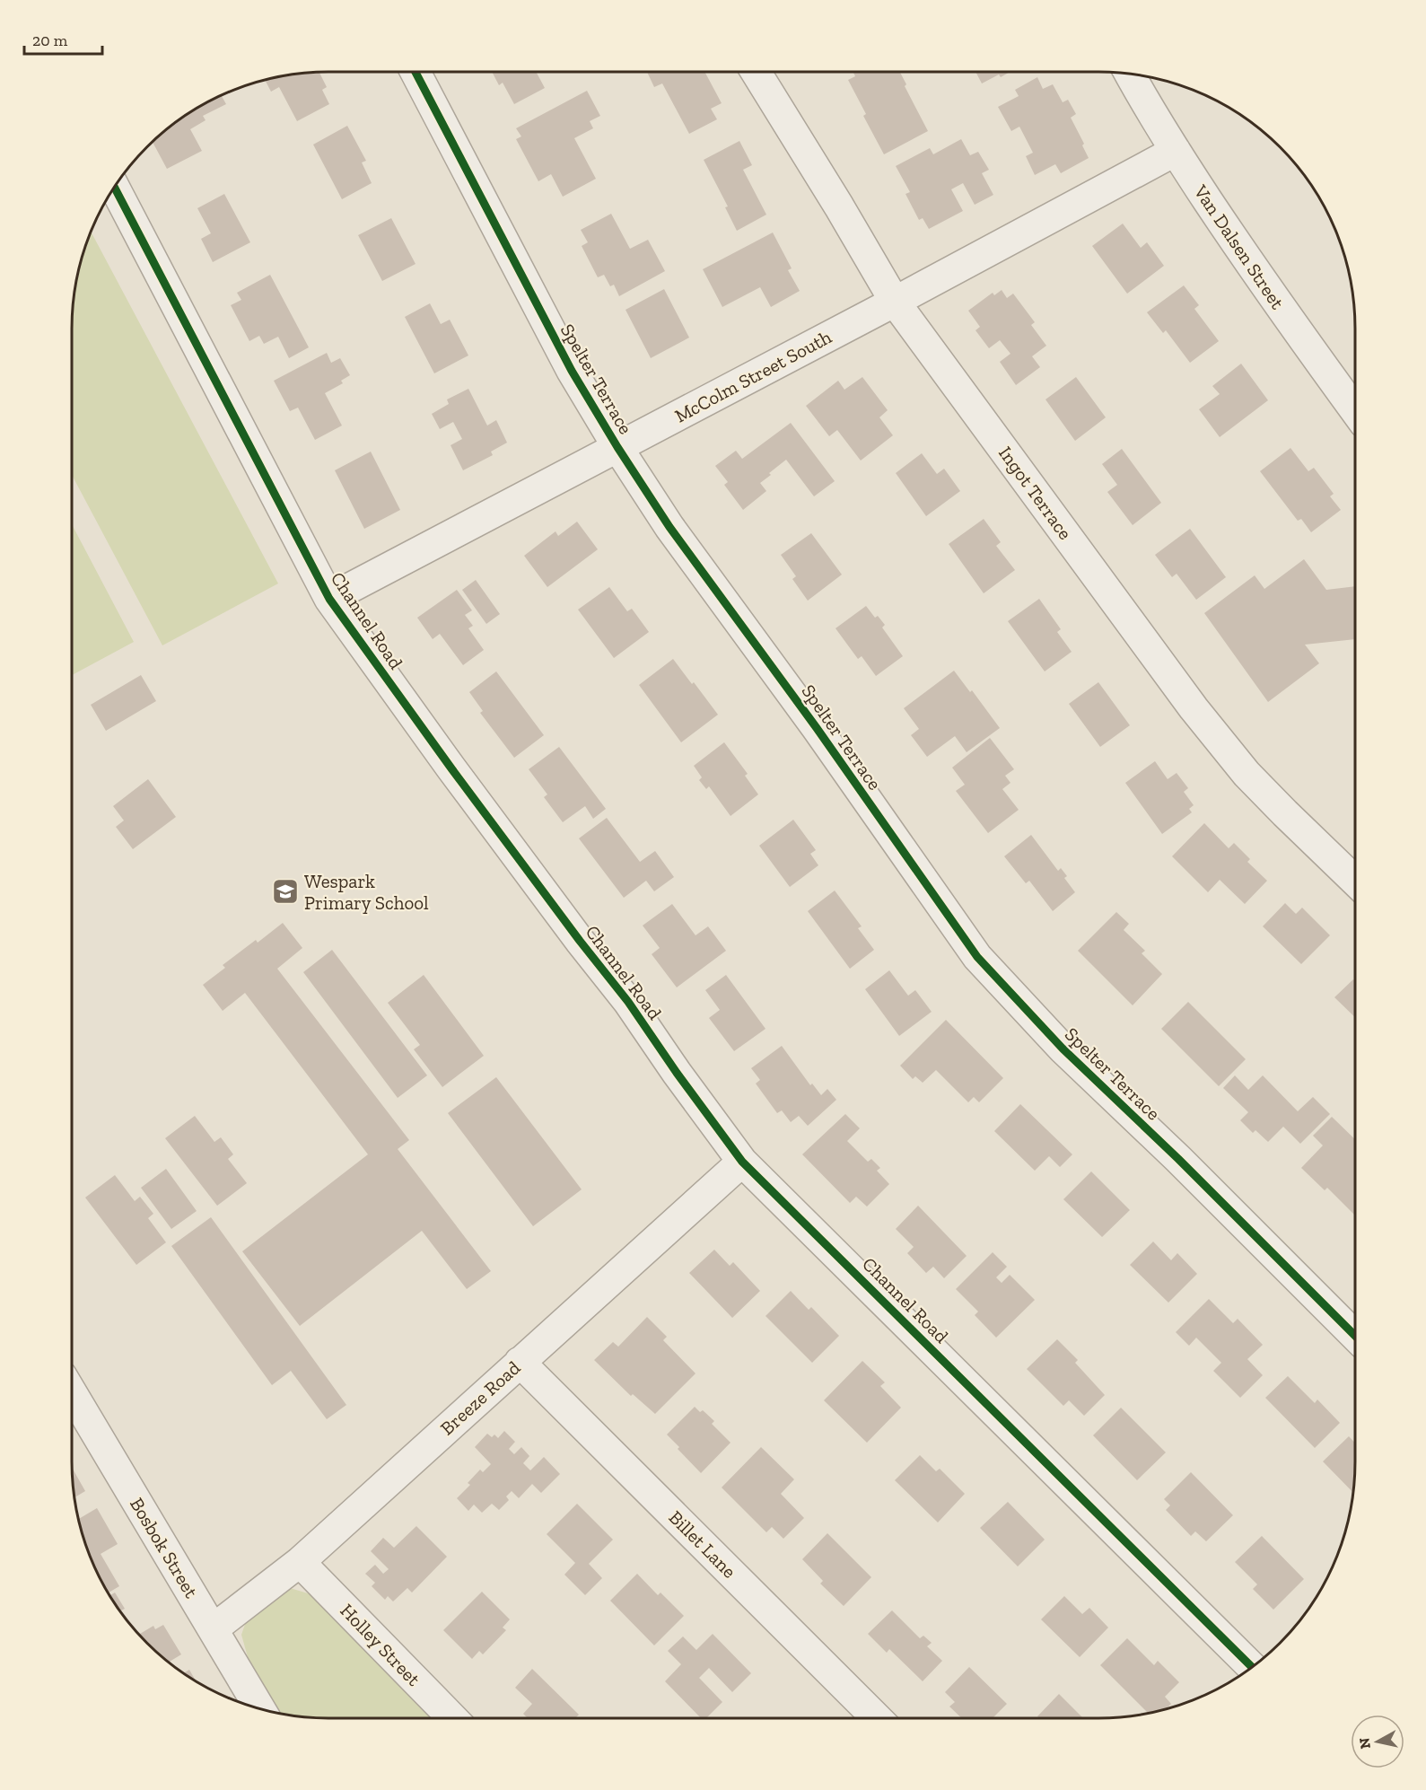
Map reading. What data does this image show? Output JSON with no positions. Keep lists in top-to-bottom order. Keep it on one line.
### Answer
{"streets":{"street":["Van Dalsen Street","McColm Street South","Spelter Terrace","Ingot Terrace","Channel Road","Breeze Road","Billet Lane","Bosbok Street","Holley Street"]},"crossings":[["Van Dalsen Street","McColm Street South"],["McColm Street South","Spelter Terrace"],["McColm Street South","Ingot Terrace"],["McColm Street South","Channel Road"],["Channel Road","Breeze Road"],["Breeze Road","Billet Lane"],["Breeze Road","Bosbok Street"],["Breeze Road","Holley Street"]],"places":{"school or university":["Wespark Primary School"]},"scale_bar":"20 m","north":"left"}
